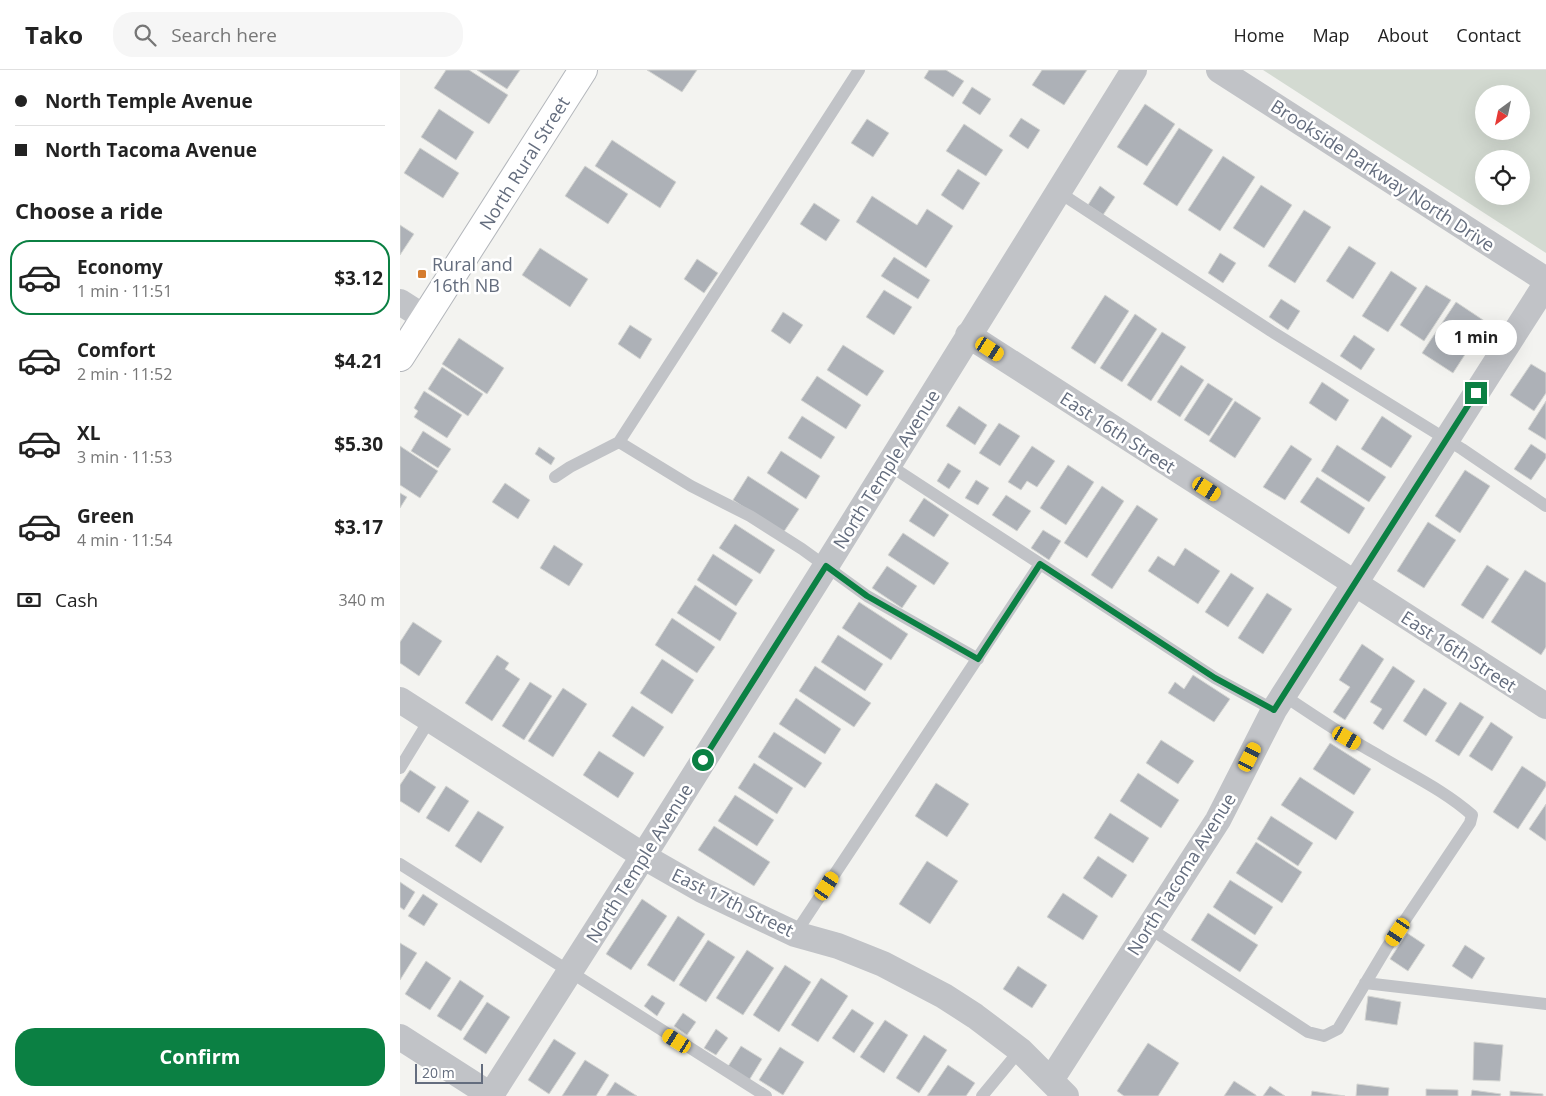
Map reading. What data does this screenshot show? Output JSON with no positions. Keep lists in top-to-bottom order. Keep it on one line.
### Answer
{"streets":{"main road":["North Rural Street"],"street":["Brookside Parkway North Drive","East 16th Street","North Temple Avenue","North Tacoma Avenue","East 17th Street"]},"crossings":[["East 16th Street","North Temple Avenue"],["East 16th Street","North Tacoma Avenue"],["North Temple Avenue","East 17th Street"],["North Tacoma Avenue","East 17th Street"]],"places":{"transit":["Rural and 16th NB"]},"scale_bar":"20 m","north":"bottom left","page":{"header":"Tako","search":"Search here","nav":["Home","Map","About","Contact"],"banner":["North Temple Avenue","North Tacoma Avenue"],"heading":"Choose a ride","list":[{"name":"Economy","note":"1 min · 11:51","value":"$3.12"},{"name":"Comfort","note":"2 min · 11:52","value":"$4.21"},{"name":"XL","note":"3 min · 11:53","value":"$5.30"},{"name":"Green","note":"4 min · 11:54","value":"$3.17"}],"bubble":"1 min","pay":["Cash","340 m"],"buttons":"Confirm","scale":"20 m"}}
